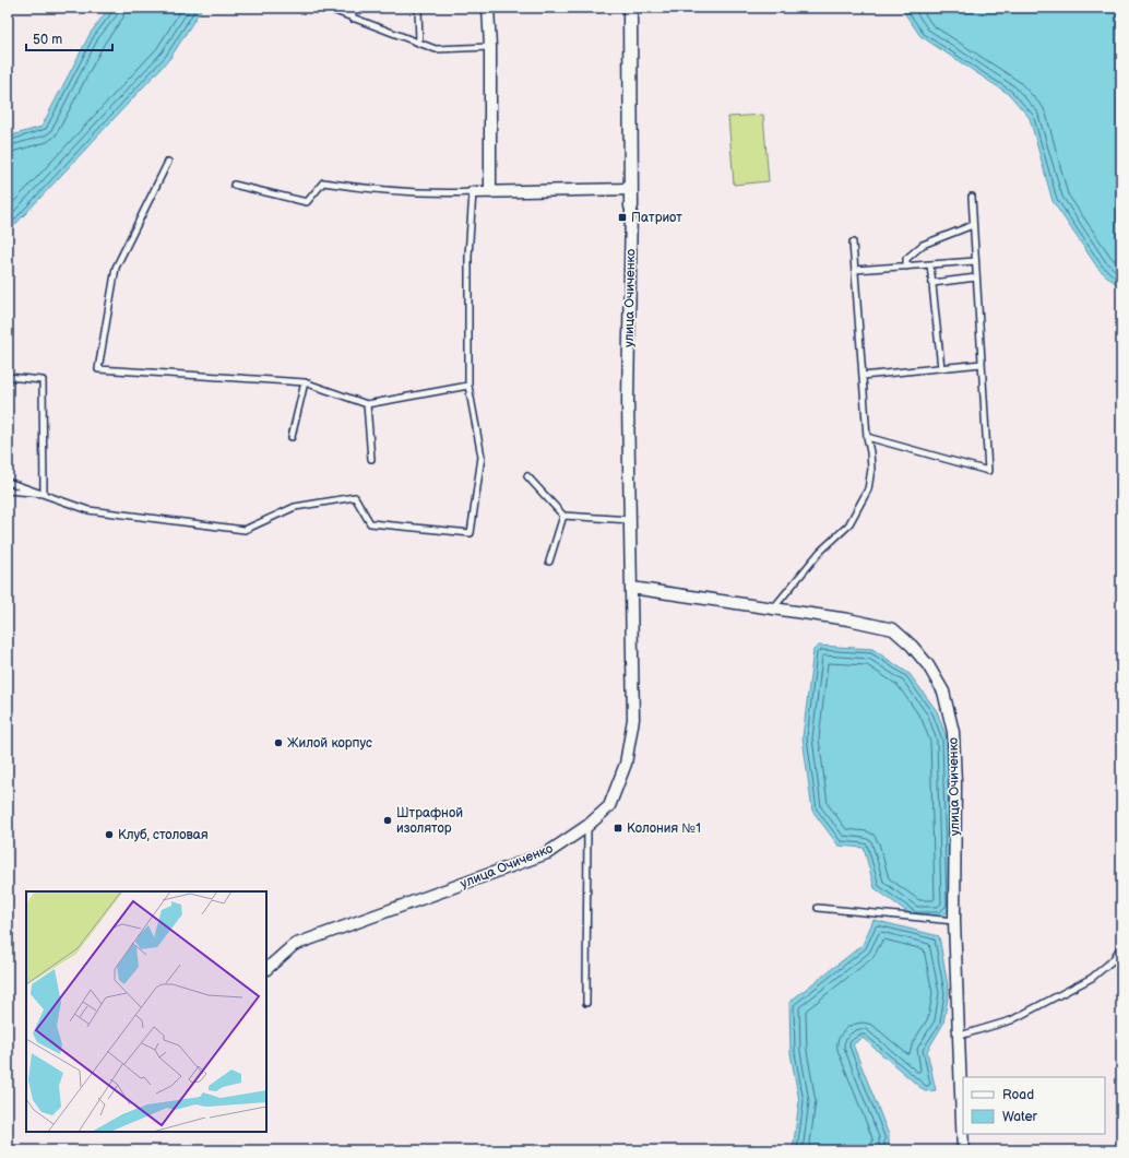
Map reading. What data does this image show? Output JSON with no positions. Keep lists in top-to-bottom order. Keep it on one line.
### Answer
{"streets":{"street":["улица Очиченко"]},"places":{"transit":["Патриот","Колония №1"],"other":["Жилой корпус","Штрафной изолятор","Клуб, столовая"]},"legend":["Road","Water"],"scale_bar":"50 m"}
